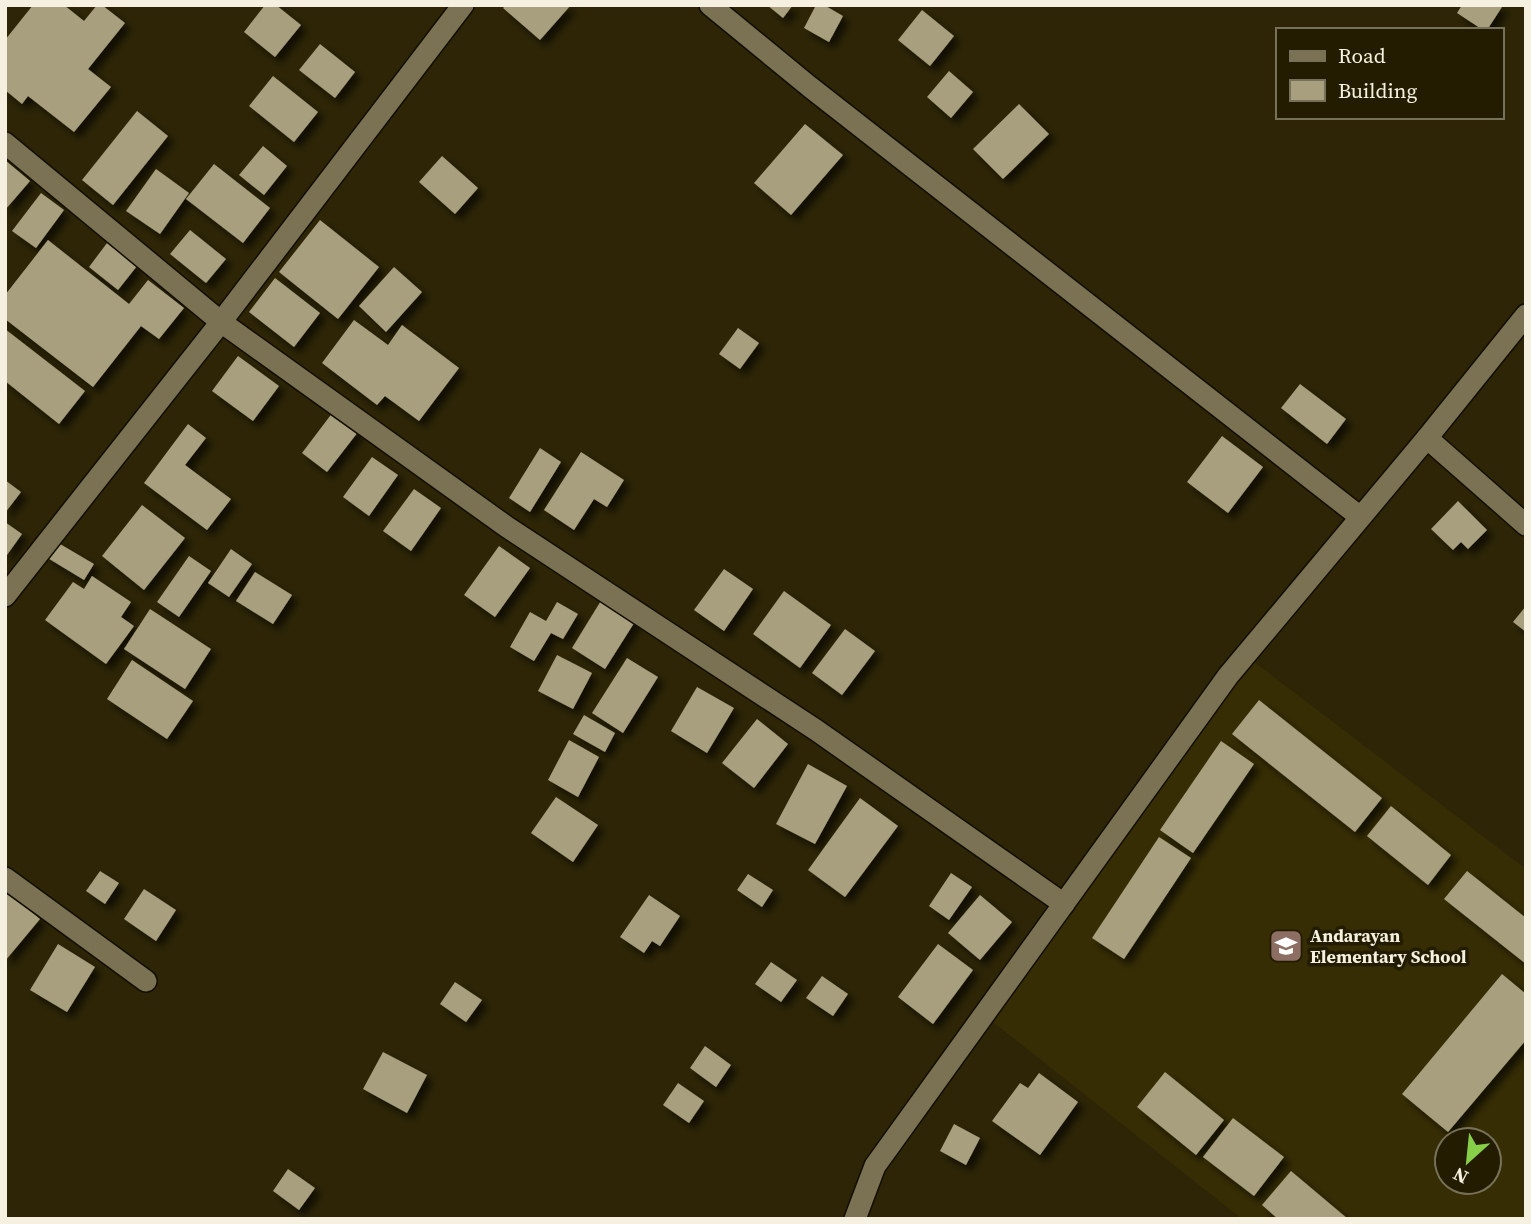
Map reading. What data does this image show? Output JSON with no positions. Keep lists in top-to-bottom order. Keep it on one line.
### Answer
{"places":{"school or university":["Andarayan Elementary School"]},"legend":["Road","Building"],"north":"bottom left"}
